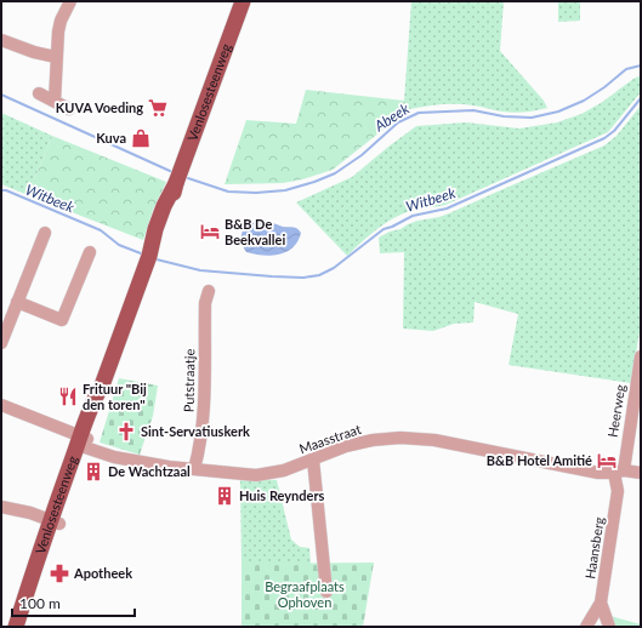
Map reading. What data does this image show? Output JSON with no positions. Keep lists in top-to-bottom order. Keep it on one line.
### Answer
{"streets":{"main road":["Venlosesteenweg"],"street":["Putstraatje","Heerweg","Maasstraat","Haansberg"]},"crossings":[["Venlosesteenweg","Maasstraat"],["Putstraatje","Maasstraat"],["Heerweg","Maasstraat"],["Heerweg","Haansberg"],["Maasstraat","Haansberg"]],"water":["Abeek","Witbeek"],"parks":["Begraafplaats Ophoven"],"places":{"supermarket":["KUVA Voeding"],"shop":["Kuva"],"hotel":["B&B De Beekvallei","B&B Hotel Amitié"],"restaurant":["Frituur \"Bij den toren\""],"church":["Sint-Servatiuskerk"],"building":["De Wachtzaal","Huis Reynders"],"pharmacy":["Apotheek"]},"scale_bar":"100 m"}
